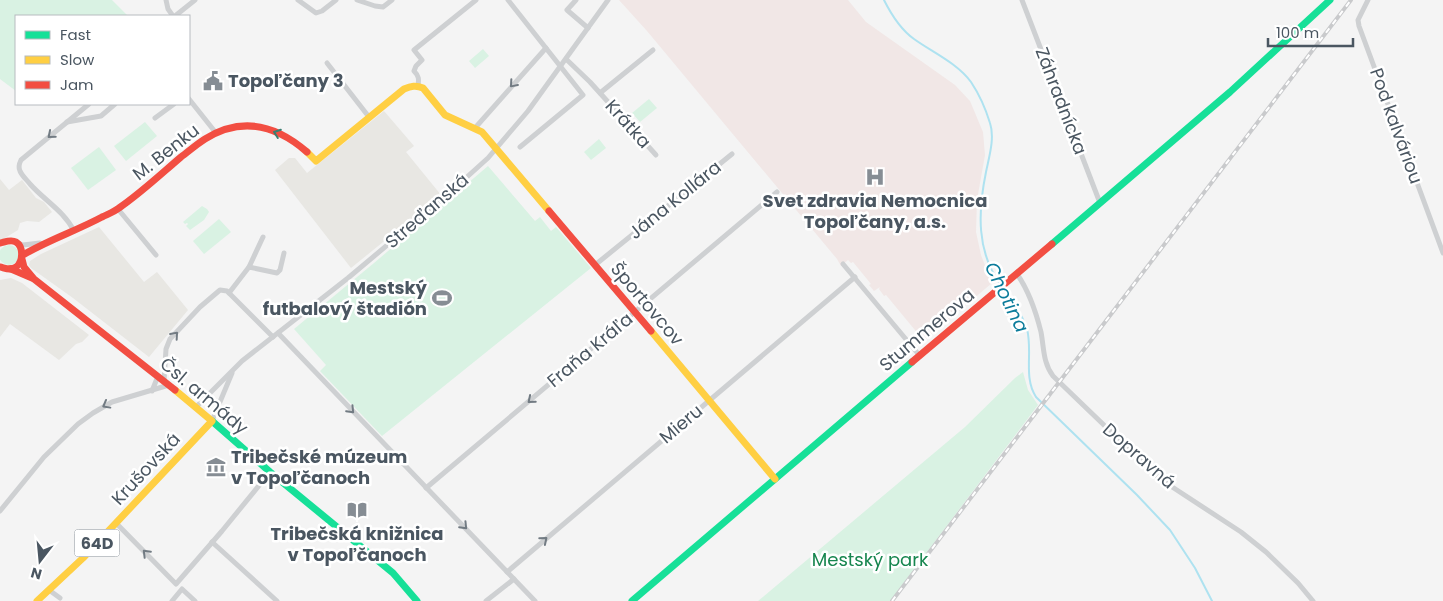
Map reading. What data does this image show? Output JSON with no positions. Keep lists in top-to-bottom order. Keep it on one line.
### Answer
{"streets":{"street":["Záhradnícka","Krátka","Pod kalváriou","M. Benku","Jána Kollára","Streďanská","Športovcov","Stummerova","Fraňa Kráľa","Čsl. armády","Mieru","Dopravná","Krušovská","64D"]},"crossings":[["Záhradnícka","Stummerova"],["Krátka","Streďanská"],["M. Benku","Čsl. armády"],["Jána Kollára","Športovcov"],["Streďanská","Športovcov"],["Streďanská","Čsl. armády"],["Streďanská","Krušovská"],["Športovcov","Stummerova"],["Športovcov","Fraňa Kráľa"],["Športovcov","Mieru"],["Stummerova","Dopravná"],["Čsl. armády","Krušovská"]],"one_way":["Fraňa Kráľa","Mieru"],"water":["Chotina"],"parks":["Mestský park"],"places":{"public building":["Topoľčany 3"],"hospital":["Svet zdravia Nemocnica Topoľčany, a.s."],"sports":["Mestský futbalový štadión"],"museum":["Tribečské múzeum v Topoľčanoch"],"library":["Tribečská knižnica v Topoľčanoch"]},"legend":["Fast","Slow","Jam"],"scale_bar":"100 m","north":"bottom"}
